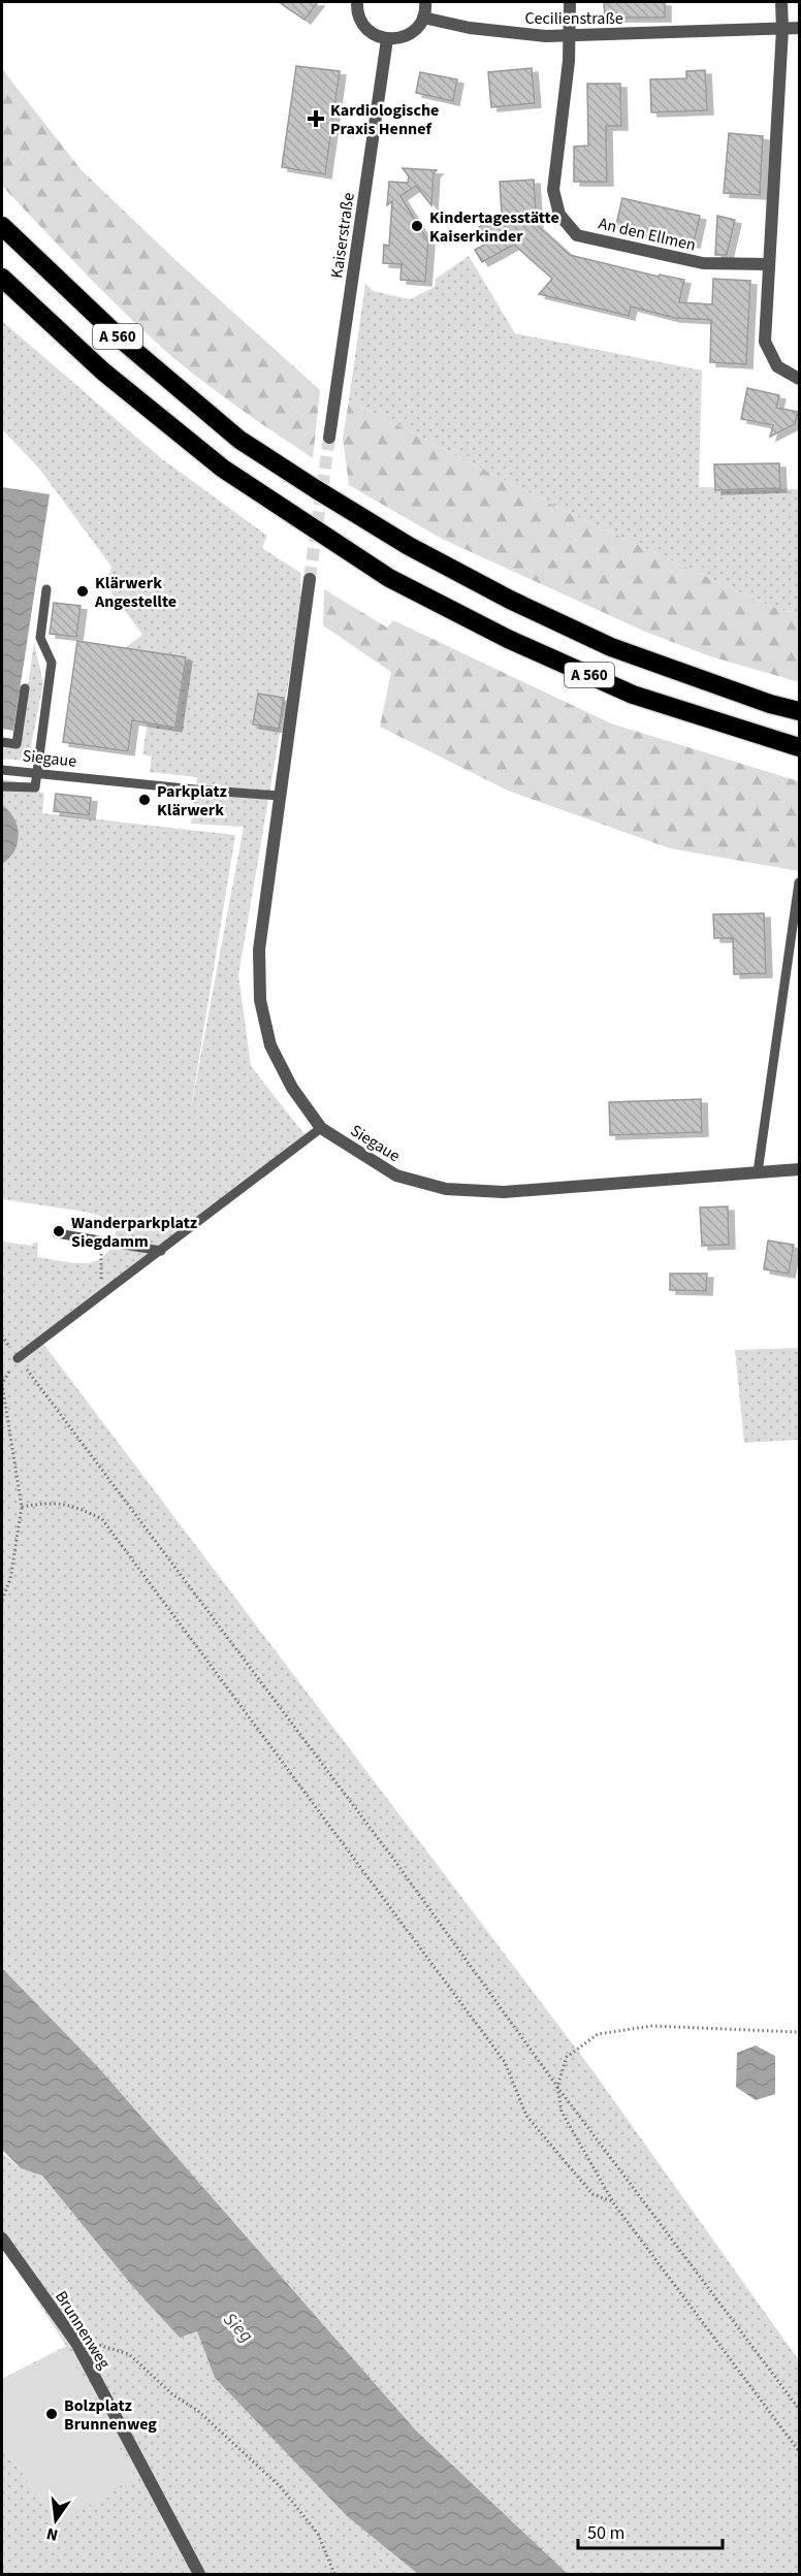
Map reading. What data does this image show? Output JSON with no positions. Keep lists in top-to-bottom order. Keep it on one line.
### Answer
{"streets":{"highway":["A 560"],"street":["Cecilienstraße","An den Ellmen","Kaiserstraße","Siegaue","Brunnenweg"]},"crossings":[["Cecilienstraße","An den Ellmen"]],"water":["Sieg"],"places":{"health":["Kardiologische Praxis Hennef"],"other":["Kindertagesstätte Kaiserkinder","Klärwerk Angestellte","Parkplatz Klärwerk","Wanderparkplatz Siegdamm","Bolzplatz Brunnenweg"]},"scale_bar":"50 m","north":"bottom"}
